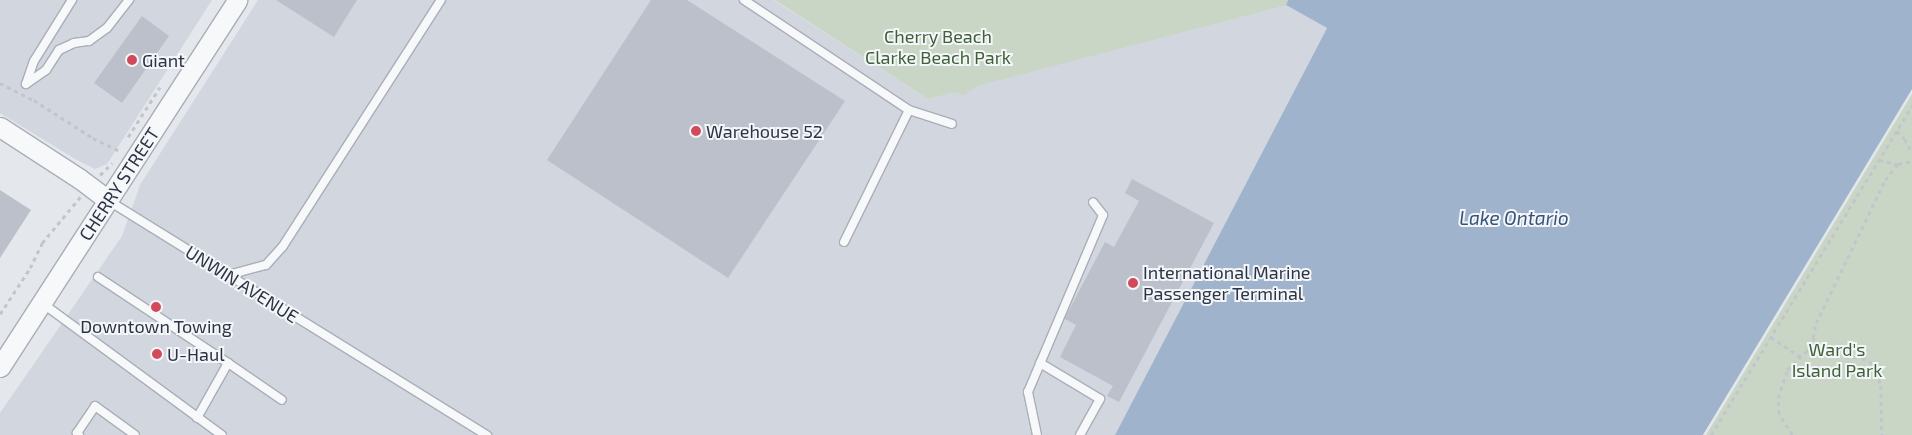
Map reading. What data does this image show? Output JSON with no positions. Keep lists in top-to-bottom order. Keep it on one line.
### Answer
{"streets":{"street":["CHERRY STREET","UNWIN AVENUE"]},"crossings":[["CHERRY STREET","UNWIN AVENUE"]],"water":["Lake Ontario"],"parks":["Cherry Beach Clarke Beach Park","Ward's Island Park"],"places":["Giant","Warehouse 52","International Marine Passenger Terminal","Downtown Towing","U-Haul"]}
